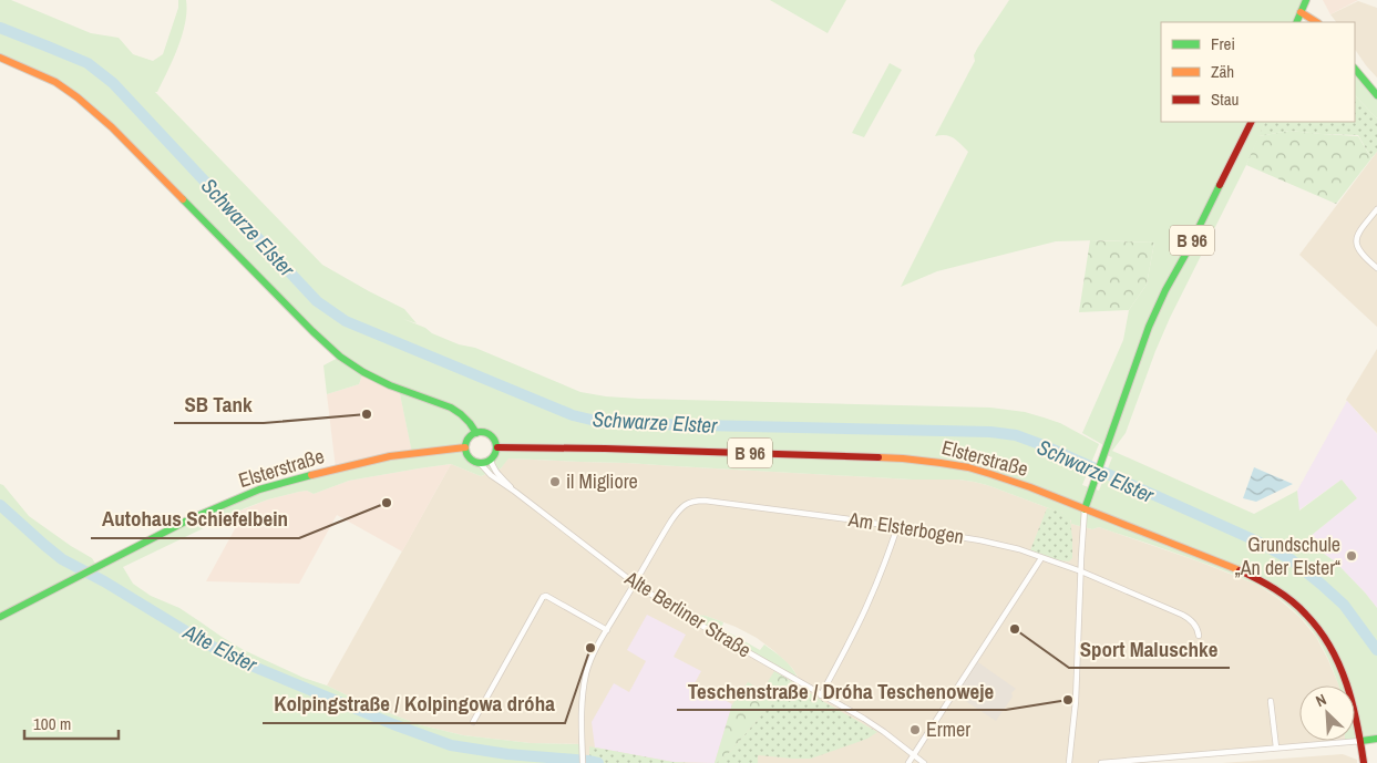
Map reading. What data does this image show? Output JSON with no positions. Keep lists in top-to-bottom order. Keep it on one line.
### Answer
{"streets":{"main road":["B 96","Elsterstraße"],"street":["Am Elsterbogen","Alte Berliner Straße"]},"crossings":[["B 96","Elsterstraße"],["Elsterstraße","Alte Berliner Straße"],["Am Elsterbogen","Alte Berliner Straße"]],"water":["Schwarze Elster","Alte Elster"],"places":["SB Tank","il Migliore","Autohaus Schiefelbein","Grundschule „An der Elster“","Sport Maluschke","Kolpingstraße / Kolpingowa dróha","Teschenstraße / Dróha Teschenoweje","Ermer"],"legend":["Frei","Zäh","Stau"],"scale_bar":"100 m","north":"top left"}
